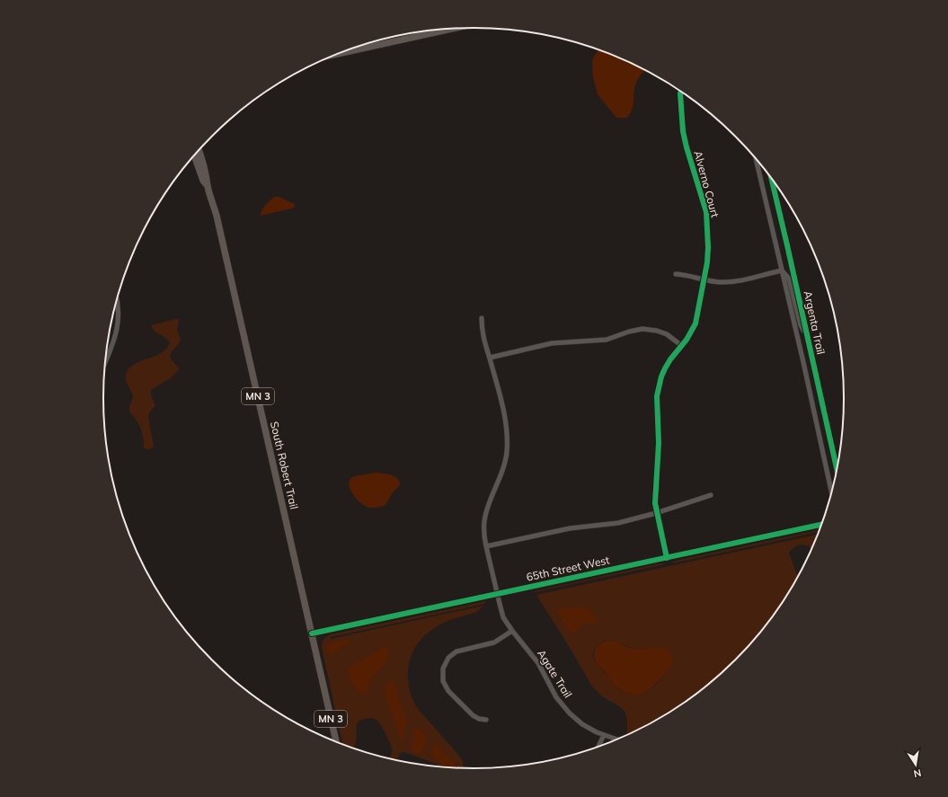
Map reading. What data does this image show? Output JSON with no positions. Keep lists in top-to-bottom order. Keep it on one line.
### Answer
{"streets":{"main road":["MN 3","South Robert Trail"],"street":["Alverno Court","Argenta Trail","65th Street West","Agate Trail"]},"crossings":[["Alverno Court","65th Street West"],["South Robert Trail","65th Street West"],["65th Street West","Agate Trail"]],"north":"bottom"}
